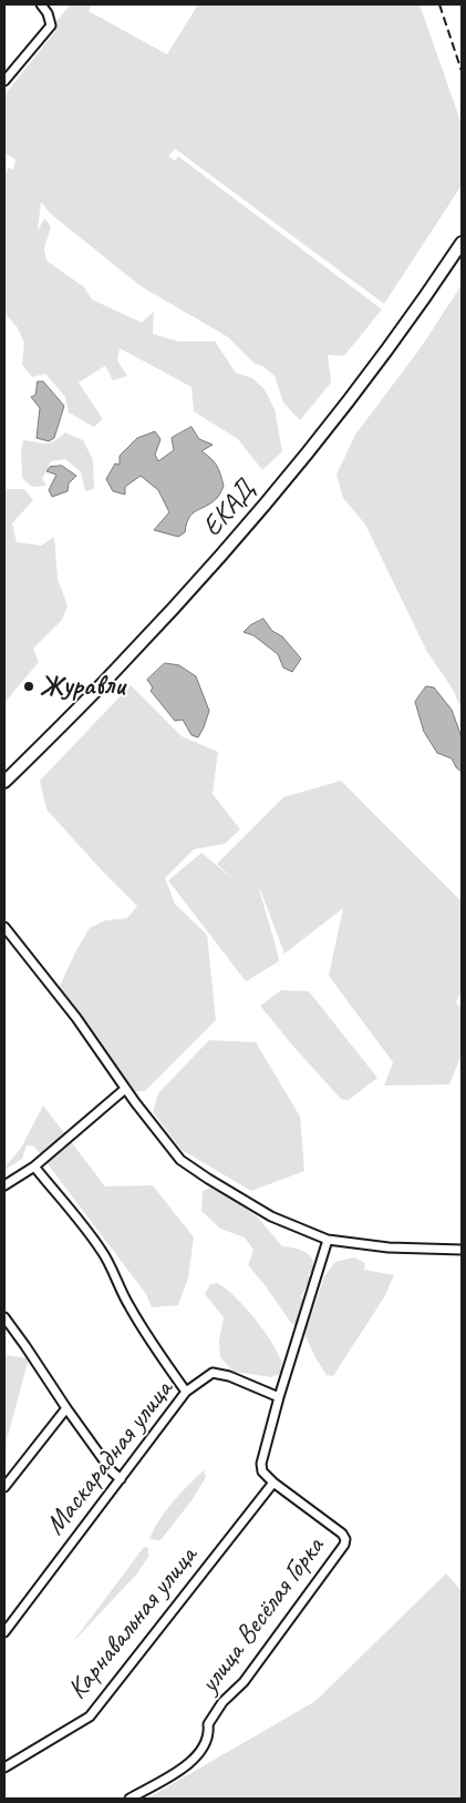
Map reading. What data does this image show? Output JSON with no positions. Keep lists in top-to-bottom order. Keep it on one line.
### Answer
{"streets":{"highway":["ЕКАД"],"street":["Маскарадная улица","улица Весёлая Горка","Карнавальная улица"]},"crossings":[["Маскарадная улица","улица Весёлая Горка"],["улица Весёлая Горка","Карнавальная улица"]],"places":["Журавли"]}
